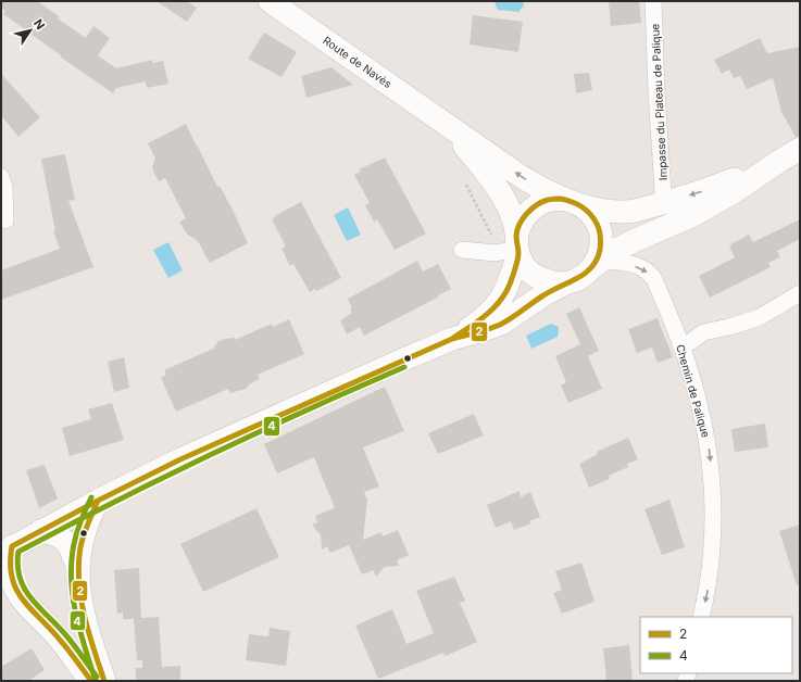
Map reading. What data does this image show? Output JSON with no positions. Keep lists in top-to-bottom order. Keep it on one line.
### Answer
{"streets":{"main road":["Route de Navès"],"street":["Impasse du Plateau de Palique","Chemin de Palique"]},"one_way":["Chemin de Palique"],"lines":["transit line 2","transit line 4"],"legend":["2","4"],"north":"top right"}
